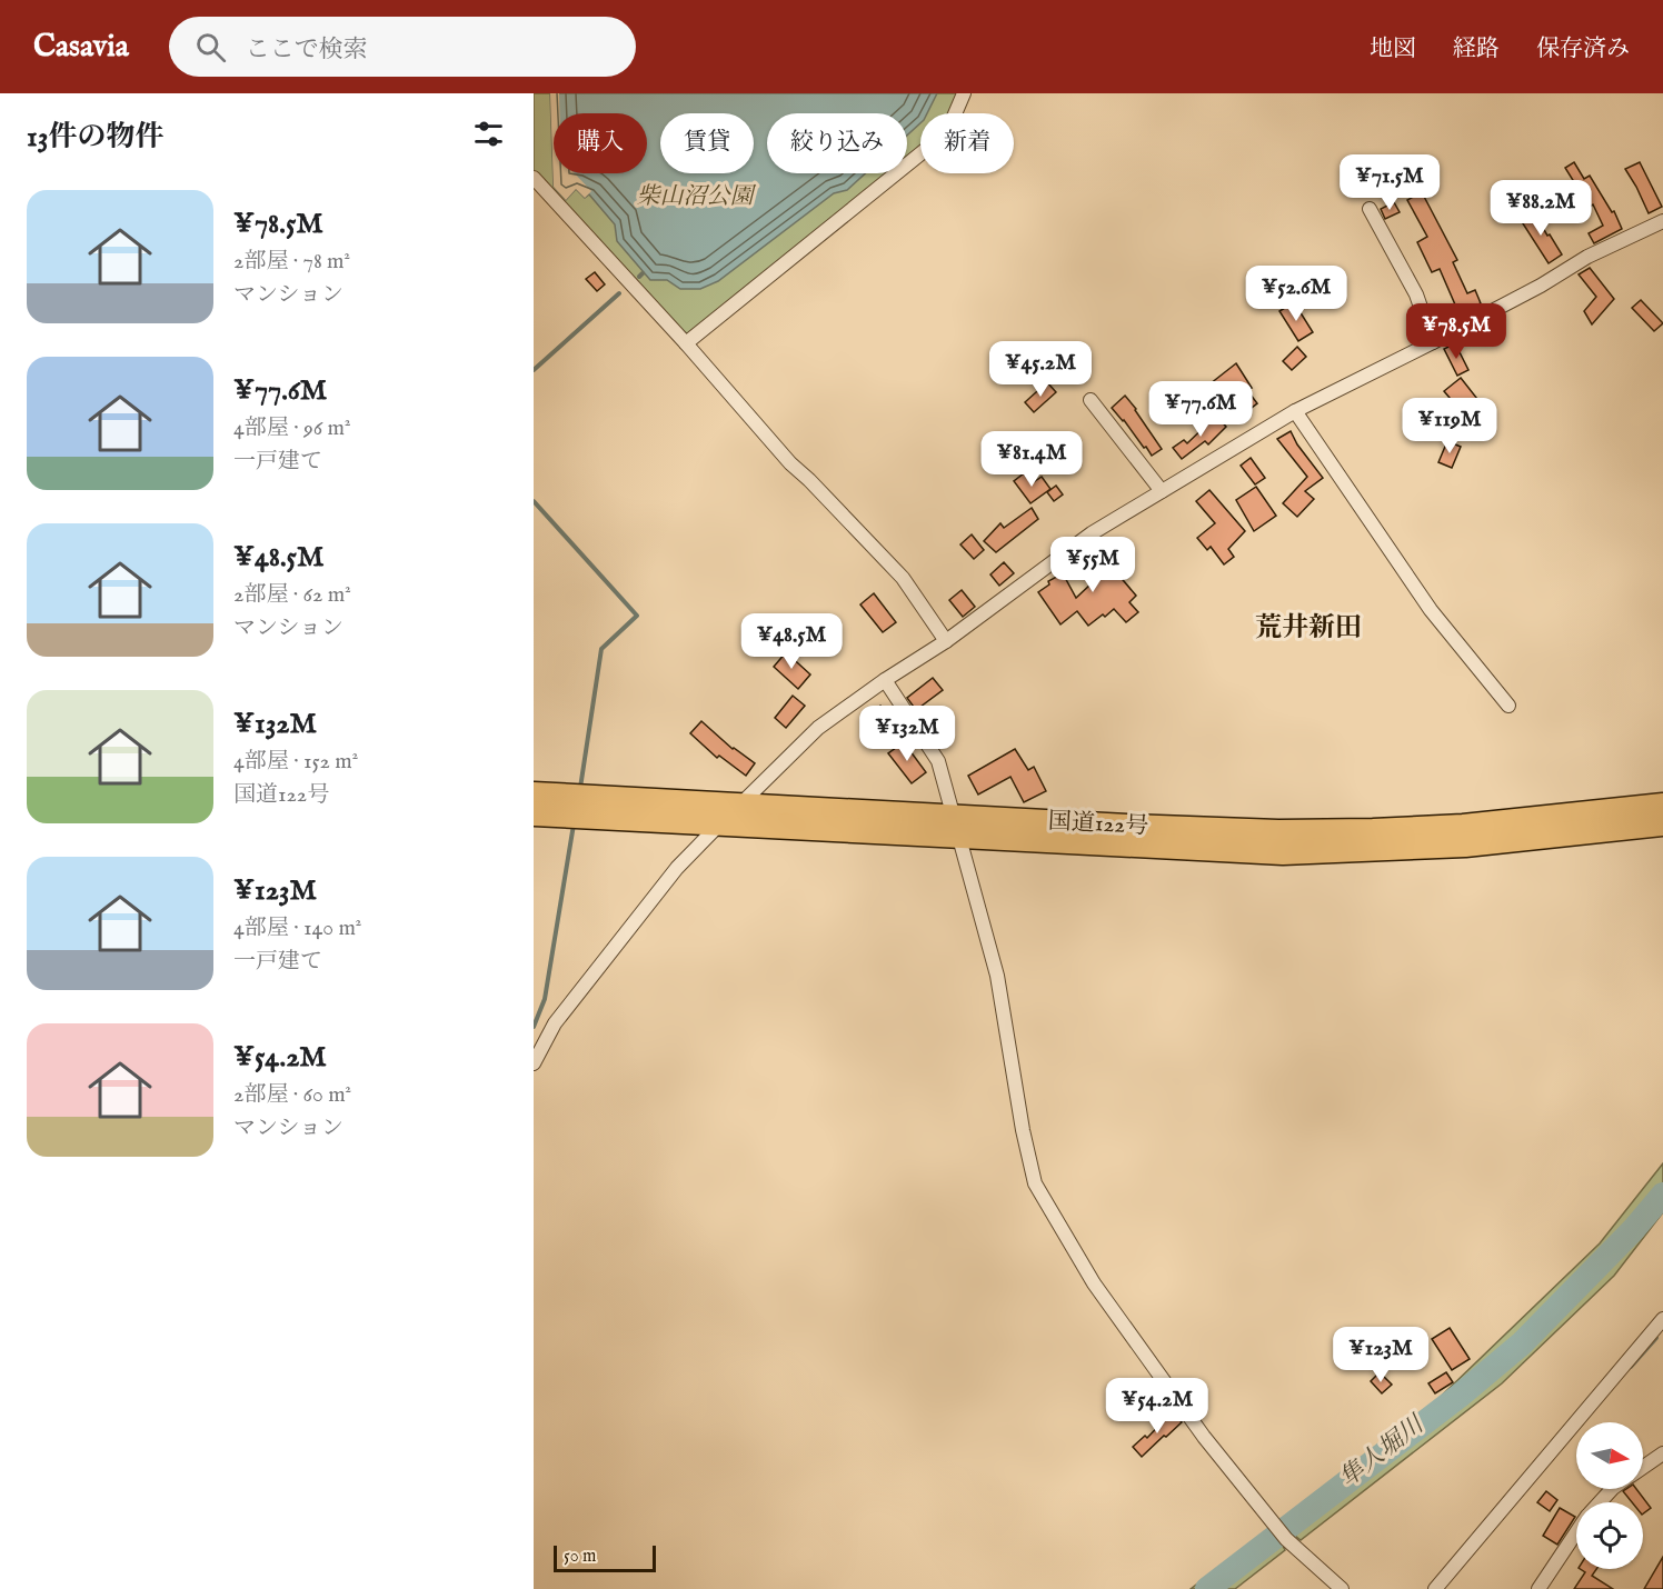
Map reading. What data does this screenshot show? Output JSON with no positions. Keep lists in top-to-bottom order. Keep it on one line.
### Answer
{"streets":{"highway":["国道122号"]},"districts":["荒井新田"],"water":["隼人堀川"],"parks":["柴山沼公園"],"scale_bar":"50 m","north":"right","page":{"header":"Casavia","search":"ここで検索","nav":["地図","経路","保存済み"],"heading":"13件の物件","chip":["購入","賃貸","絞り込み","新着"],"price":["¥71.5M","¥88.2M","¥52.6M","¥78.5M","¥45.2M","¥77.6M","¥119M","¥81.4M","¥55M","¥48.5M","¥132M","¥123M","¥54.2M"],"list":[{"name":"¥78.5M","note":"2部屋 · 78 m² · マンション"},{"name":"¥77.6M","note":"4部屋 · 96 m² · 一戸建て"},{"name":"¥48.5M","note":"2部屋 · 62 m² · マンション"},{"name":"¥132M","note":"4部屋 · 152 m² · 国道122号"},{"name":"¥123M","note":"4部屋 · 140 m² · 一戸建て"},{"name":"¥54.2M","note":"2部屋 · 60 m² · マンション"}],"scale":"50 m"}}
